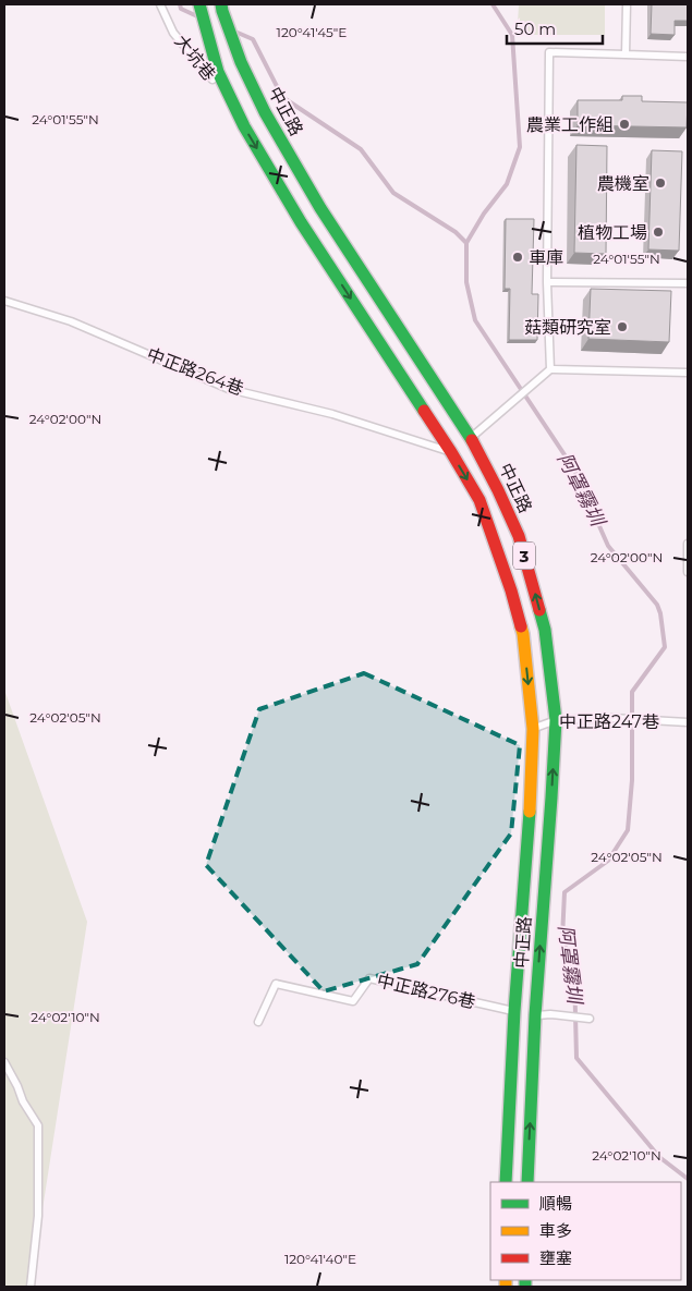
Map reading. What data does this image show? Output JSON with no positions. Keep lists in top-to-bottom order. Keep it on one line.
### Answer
{"streets":{"main road":["中正路","3"],"lane":["大坑巷","中正路264巷","中正路247巷","中正路276巷"]},"crossings":[["大坑巷","中正路"],["中正路","中正路264巷"],["中正路","中正路247巷"],["中正路","中正路276巷"]],"water":["阿罩霧圳"],"places":["農業工作組","農機室","植物工場","車庫","菇類研究室"],"legend":["順暢","車多","壅塞"],"scale_bar":"50 m","coordinates":["120°41'45\"E","24°01'55\"N","24°02'00\"N","24°02'05\"N","24°02'10\"N","120°41'40\"E"]}
